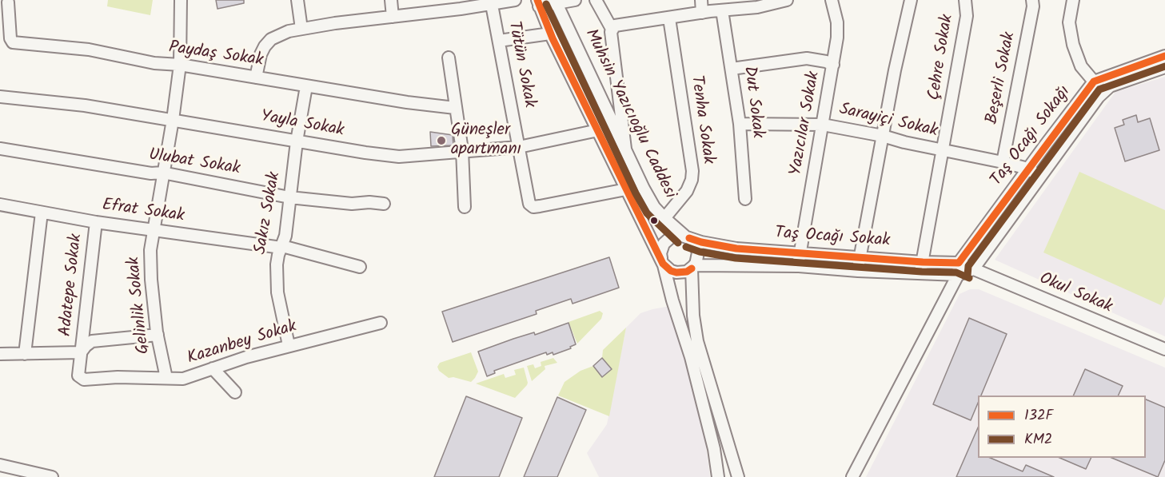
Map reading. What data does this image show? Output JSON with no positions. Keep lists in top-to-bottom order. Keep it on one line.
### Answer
{"streets":{"street":["Paydaş Sokak","Çehre Sokak","Tütün Sokak","Beşerli Sokak","Dut Sokak","Muhsin Yazıcıoğlu Caddesi","Tenha Sokak","Sarayiçi Sokak","Yazıcılar Sokak","Yayla Sokak","Taş Ocağı Sokağı","Ulubat Sokak","Efrat Sokak","Sakız Sokak","Taş Ocağı Sokak","Adatepe Sokak","Okul Sokak","Gelinlik Sokak","Kazanbey Sokak"]},"crossings":[["Paydaş Sokak","Sakız Sokak"],["Paydaş Sokak","Gelinlik Sokak"],["Çehre Sokak","Sarayiçi Sokak"],["Çehre Sokak","Taş Ocağı Sokak"],["Tütün Sokak","Muhsin Yazıcıoğlu Caddesi"],["Tütün Sokak","Yayla Sokak"],["Beşerli Sokak","Sarayiçi Sokak"],["Dut Sokak","Sarayiçi Sokak"],["Muhsin Yazıcıoğlu Caddesi","Tenha Sokak"],["Muhsin Yazıcıoğlu Caddesi","Yayla Sokak"],["Muhsin Yazıcıoğlu Caddesi","Taş Ocağı Sokak"],["Sarayiçi Sokak","Yazıcılar Sokak"],["Sarayiçi Sokak","Taş Ocağı Sokağı"],["Yazıcılar Sokak","Taş Ocağı Sokak"],["Yayla Sokak","Sakız Sokak"],["Yayla Sokak","Gelinlik Sokak"],["Taş Ocağı Sokağı","Taş Ocağı Sokak"],["Ulubat Sokak","Sakız Sokak"],["Ulubat Sokak","Gelinlik Sokak"],["Efrat Sokak","Sakız Sokak"],["Efrat Sokak","Adatepe Sokak"],["Efrat Sokak","Gelinlik Sokak"],["Sakız Sokak","Kazanbey Sokak"],["Taş Ocağı Sokak","Okul Sokak"],["Adatepe Sokak","Kazanbey Sokak"],["Gelinlik Sokak","Kazanbey Sokak"]],"places":["Güneşler apartmanı"],"lines":["transit line 132F","transit line KM2"],"legend":["132F","KM2"]}
